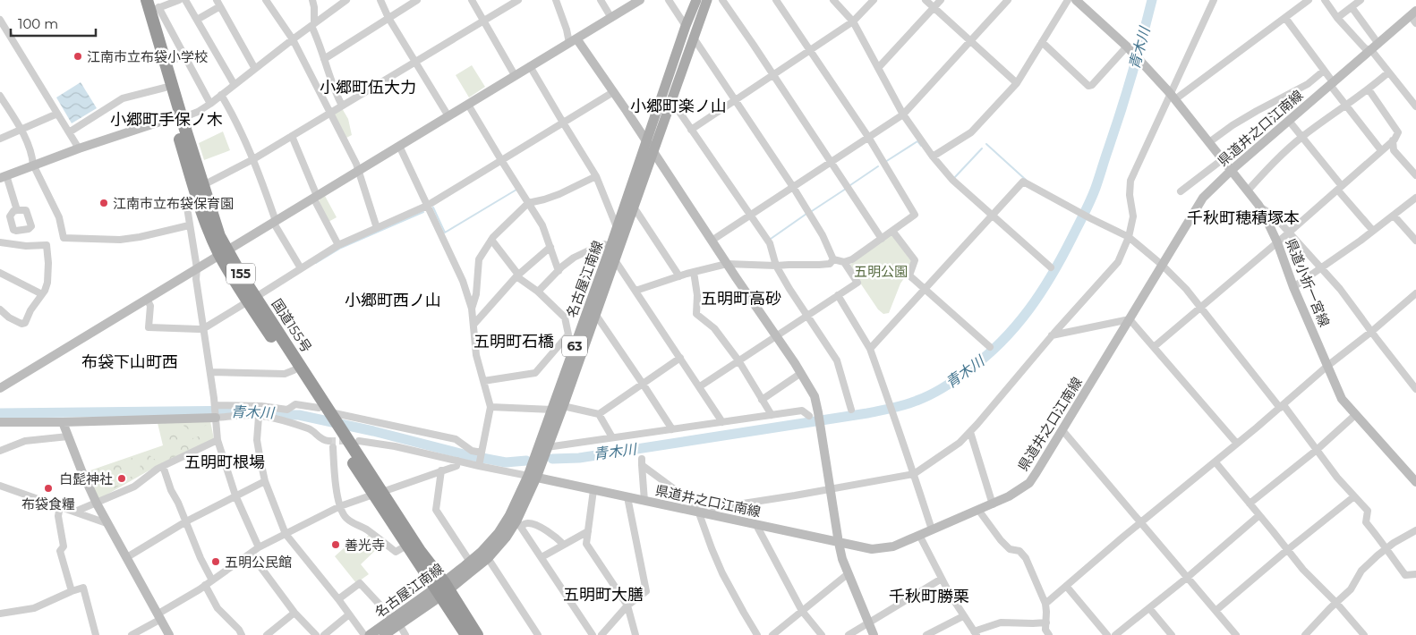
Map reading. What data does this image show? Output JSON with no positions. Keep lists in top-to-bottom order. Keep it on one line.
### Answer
{"streets":{"highway":["155","国道155号"],"main road":["名古屋江南線","63"],"street":["県道井之口江南線","県道小折一宮線"]},"crossings":[["県道井之口江南線","名古屋江南線"],["県道井之口江南線","県道小折一宮線"],["名古屋江南線","国道155号"]],"districts":["小郷町伍大力","小郷町楽ノ山","小郷町手保ノ木","千秋町穂積塚本","五明町高砂","小郷町西ノ山","五明町石橋","布袋下山町西","五明町根場","五明町大膳","千秋町勝栗"],"water":["青木川"],"parks":["五明公園"],"places":["江南市立布袋小学校","江南市立布袋保育園","白髭神社","布袋食糧","善光寺","五明公民館"],"scale_bar":"100 m"}
